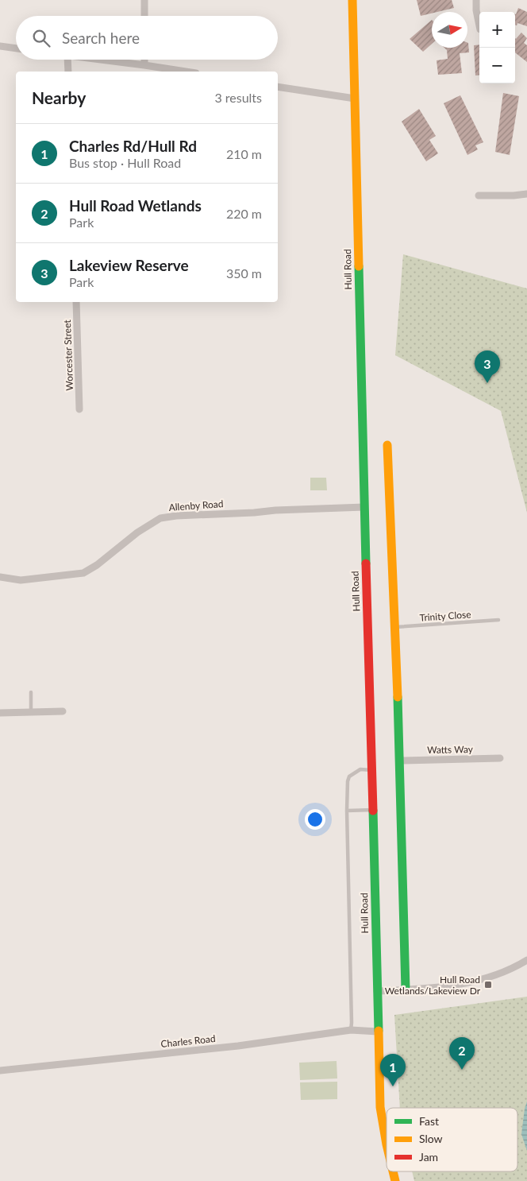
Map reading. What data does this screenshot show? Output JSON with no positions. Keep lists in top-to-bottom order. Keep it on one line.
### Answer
{"streets":{"main road":["Hull Road"],"street":["Worcester Street","Allenby Road","Watts Way","Charles Road"],"lane":["Trinity Close"]},"crossings":[["Hull Road","Allenby Road"],["Hull Road","Charles Road"]],"places":{"transit":["Hull Road Wetlands/Lakeview Dr"]},"legend":["Fast","Slow","Jam"],"north":"right","page":{"map_buttons":["+","−"],"search":"Search here","heading":["Nearby","3 results"],"list":[{"mark":"1","name":"Charles Rd/Hull Rd","note":"Bus stop · Hull Road","value":"210 m"},{"mark":"2","name":"Hull Road Wetlands","note":"Park","value":"220 m"},{"mark":"3","name":"Lakeview Reserve","note":"Park","value":"350 m"}],"pins":["3","2","1"]}}
